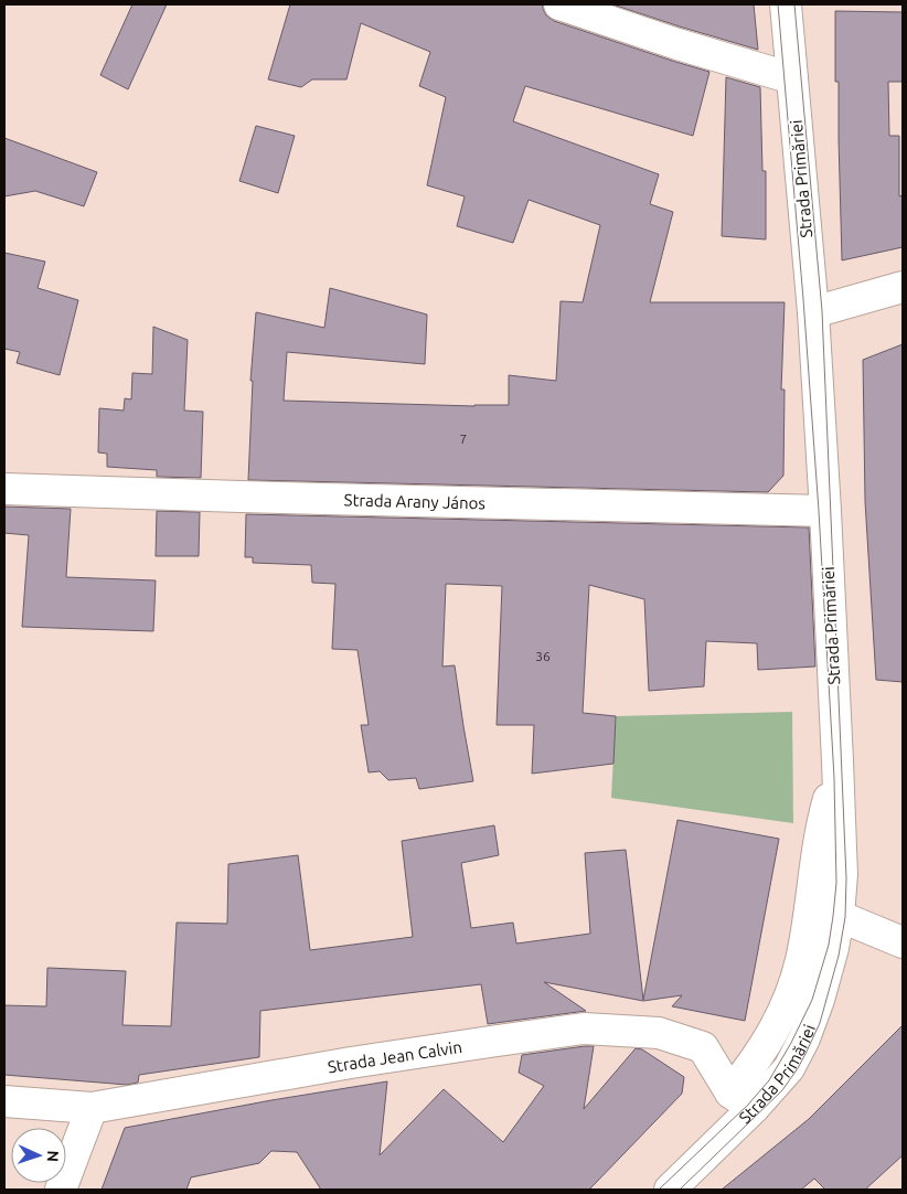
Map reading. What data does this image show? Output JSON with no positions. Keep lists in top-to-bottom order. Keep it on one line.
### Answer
{"streets":{"street":["Strada Primăriei","Strada Arany János","Strada Jean Calvin"]},"crossings":[["Strada Primăriei","Strada Arany János"],["Strada Primăriei","Strada Jean Calvin"]],"house_numbers":["7","36"],"north":"right"}
